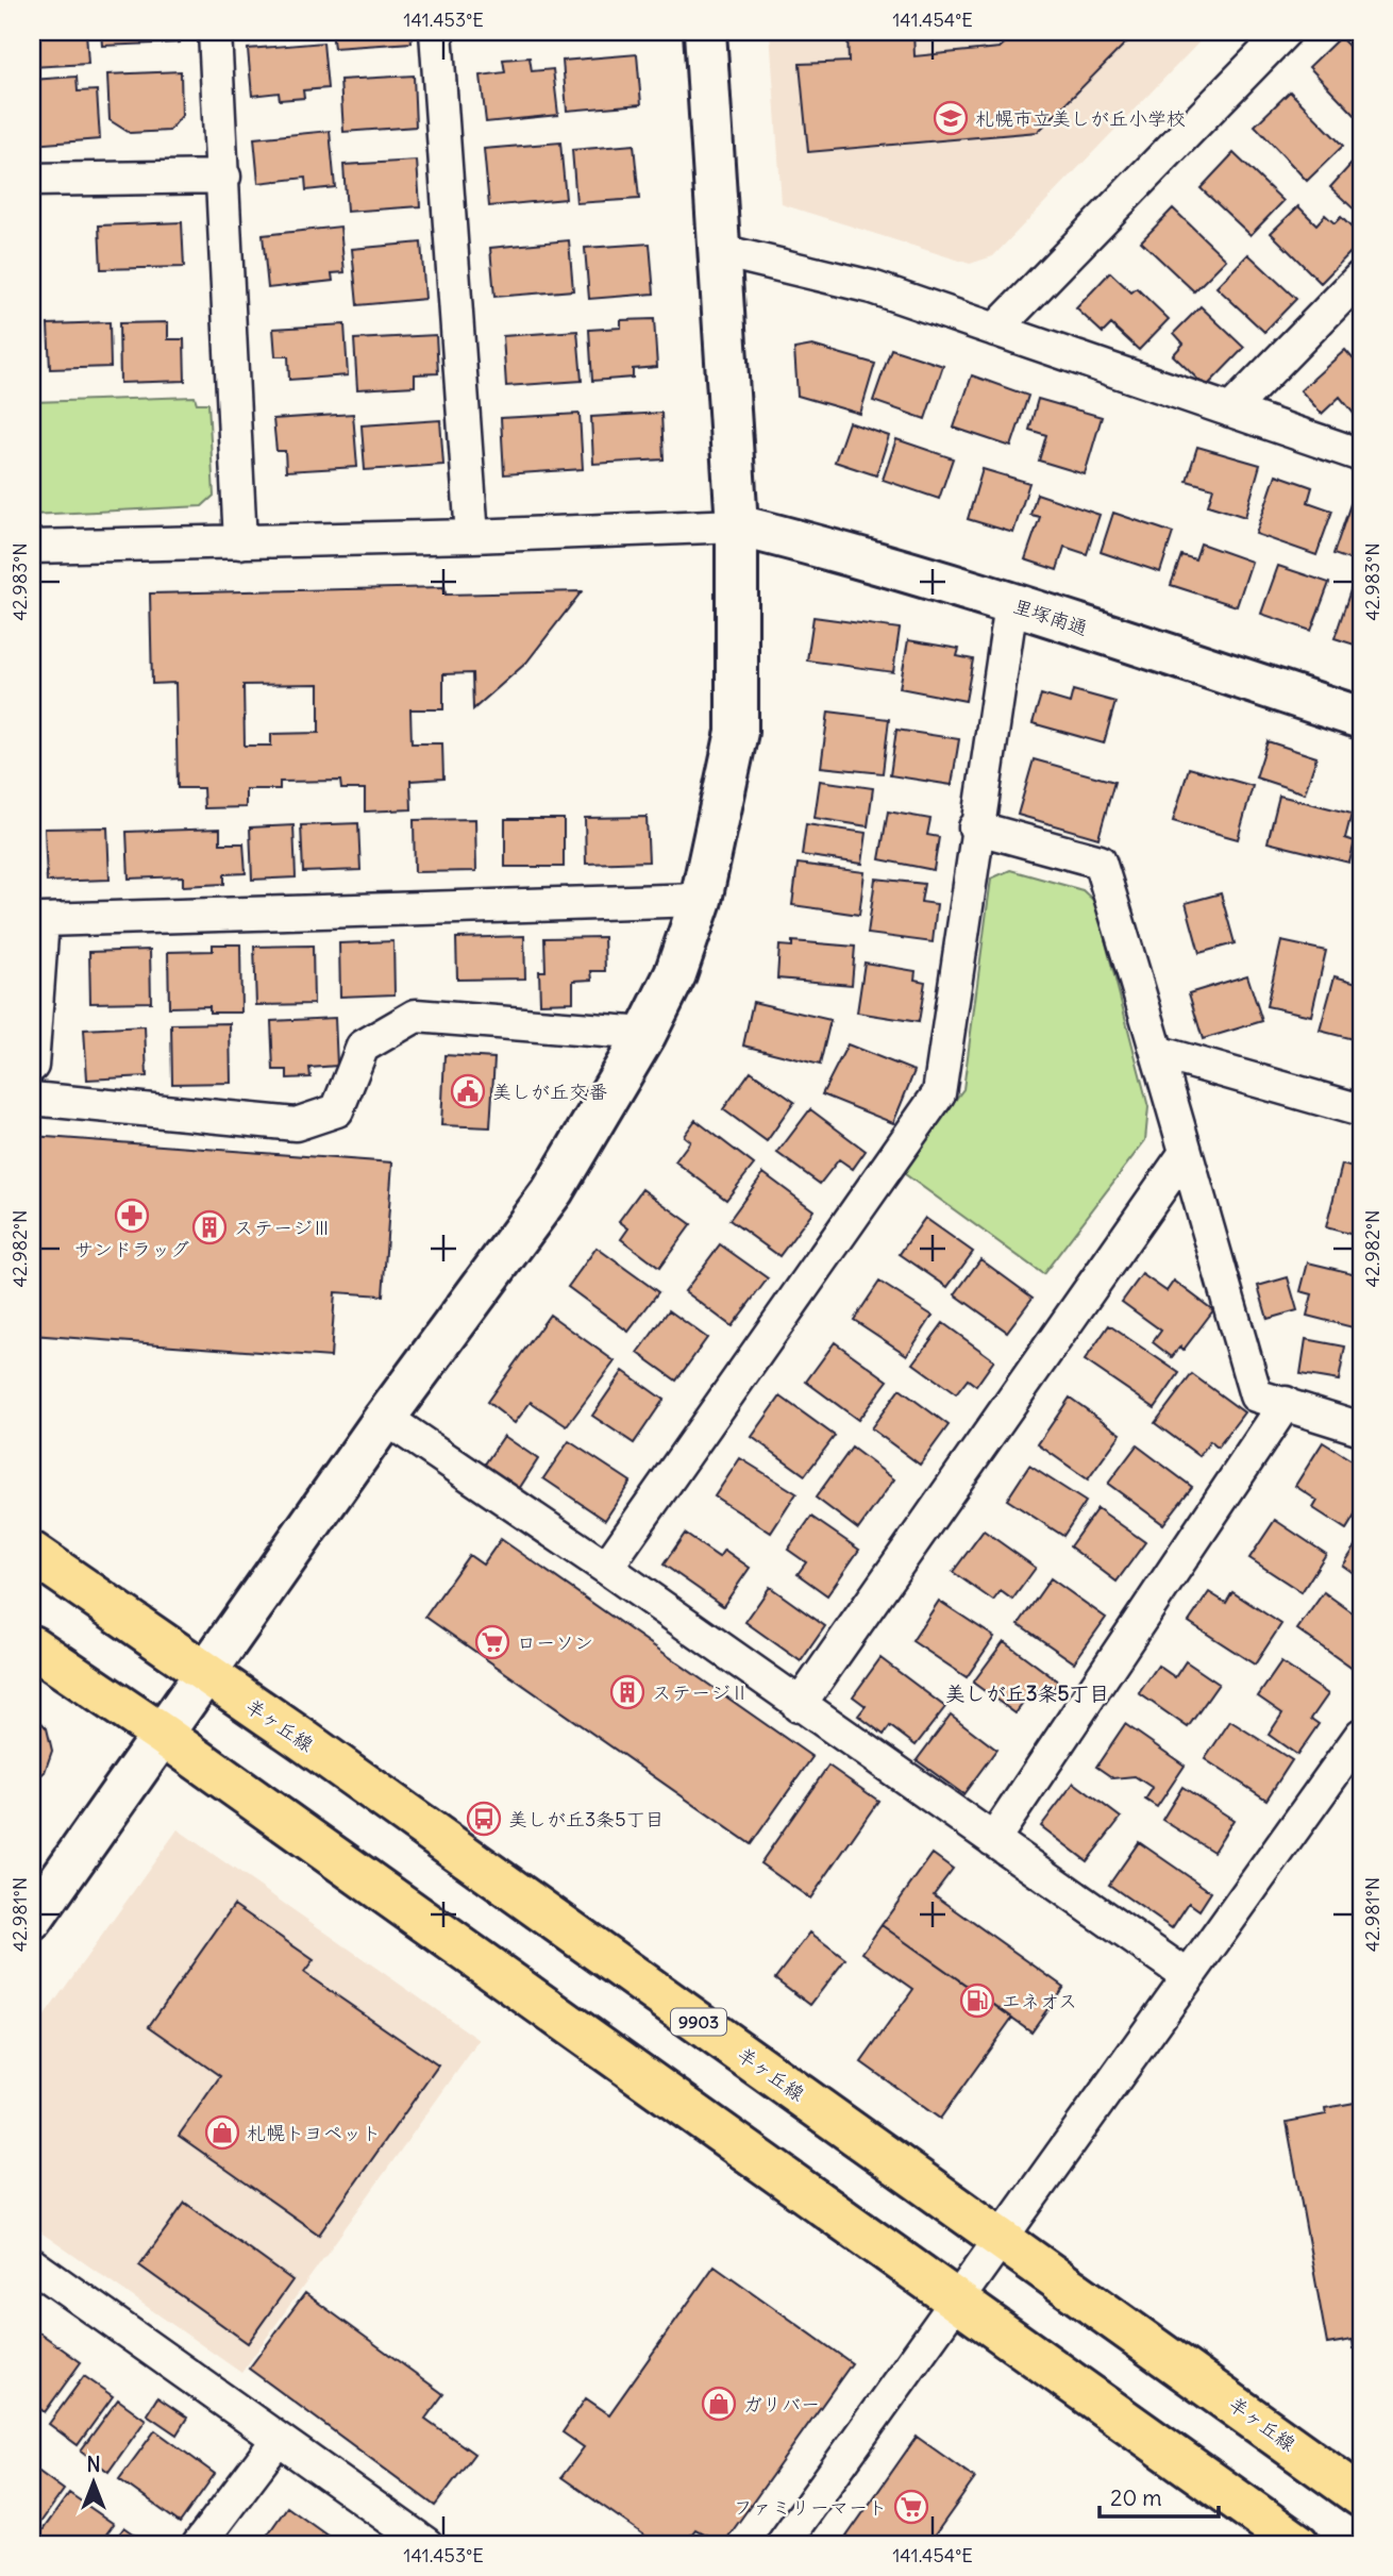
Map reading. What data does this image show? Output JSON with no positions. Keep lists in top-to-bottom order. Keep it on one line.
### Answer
{"streets":{"main road":["羊ヶ丘線","9903"],"street":["里塚南通"]},"districts":["美しが丘3条5丁目"],"places":{"school or university":["札幌市立美しが丘小学校"],"public building":["美しが丘交番"],"pharmacy":["サンドラッグ"],"building":["ステージⅢ","ステージⅡ"],"supermarket":["ローソン","ファミリーマート"],"bus stop":["美しが丘3条5丁目"],"fuel station":["エネオス"],"shop":["札幌トヨペット","ガリバー"]},"scale_bar":"20 m","north":"top","coordinates":["141.453°E","141.454°E","42.983°N","42.982°N","42.981°N"]}
